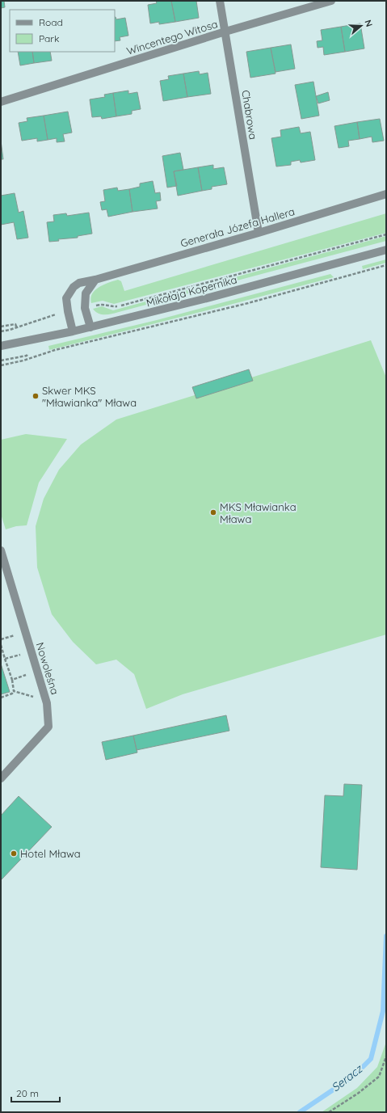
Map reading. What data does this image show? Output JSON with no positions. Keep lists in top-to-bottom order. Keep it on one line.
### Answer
{"streets":{"street":["Wincentego Witosa","Chabrowa","Generała Józefa Hallera","Mikołaja Kopernika","Nowoleśna"]},"crossings":[["Wincentego Witosa","Chabrowa"],["Chabrowa","Generała Józefa Hallera"],["Generała Józefa Hallera","Mikołaja Kopernika"]],"water":["Seracz"],"places":["Skwer MKS \"Mławianka\" Mława","MKS Mławianka Mława","Hotel Mława"],"legend":["Road","Park"],"scale_bar":"20 m","north":"right"}
